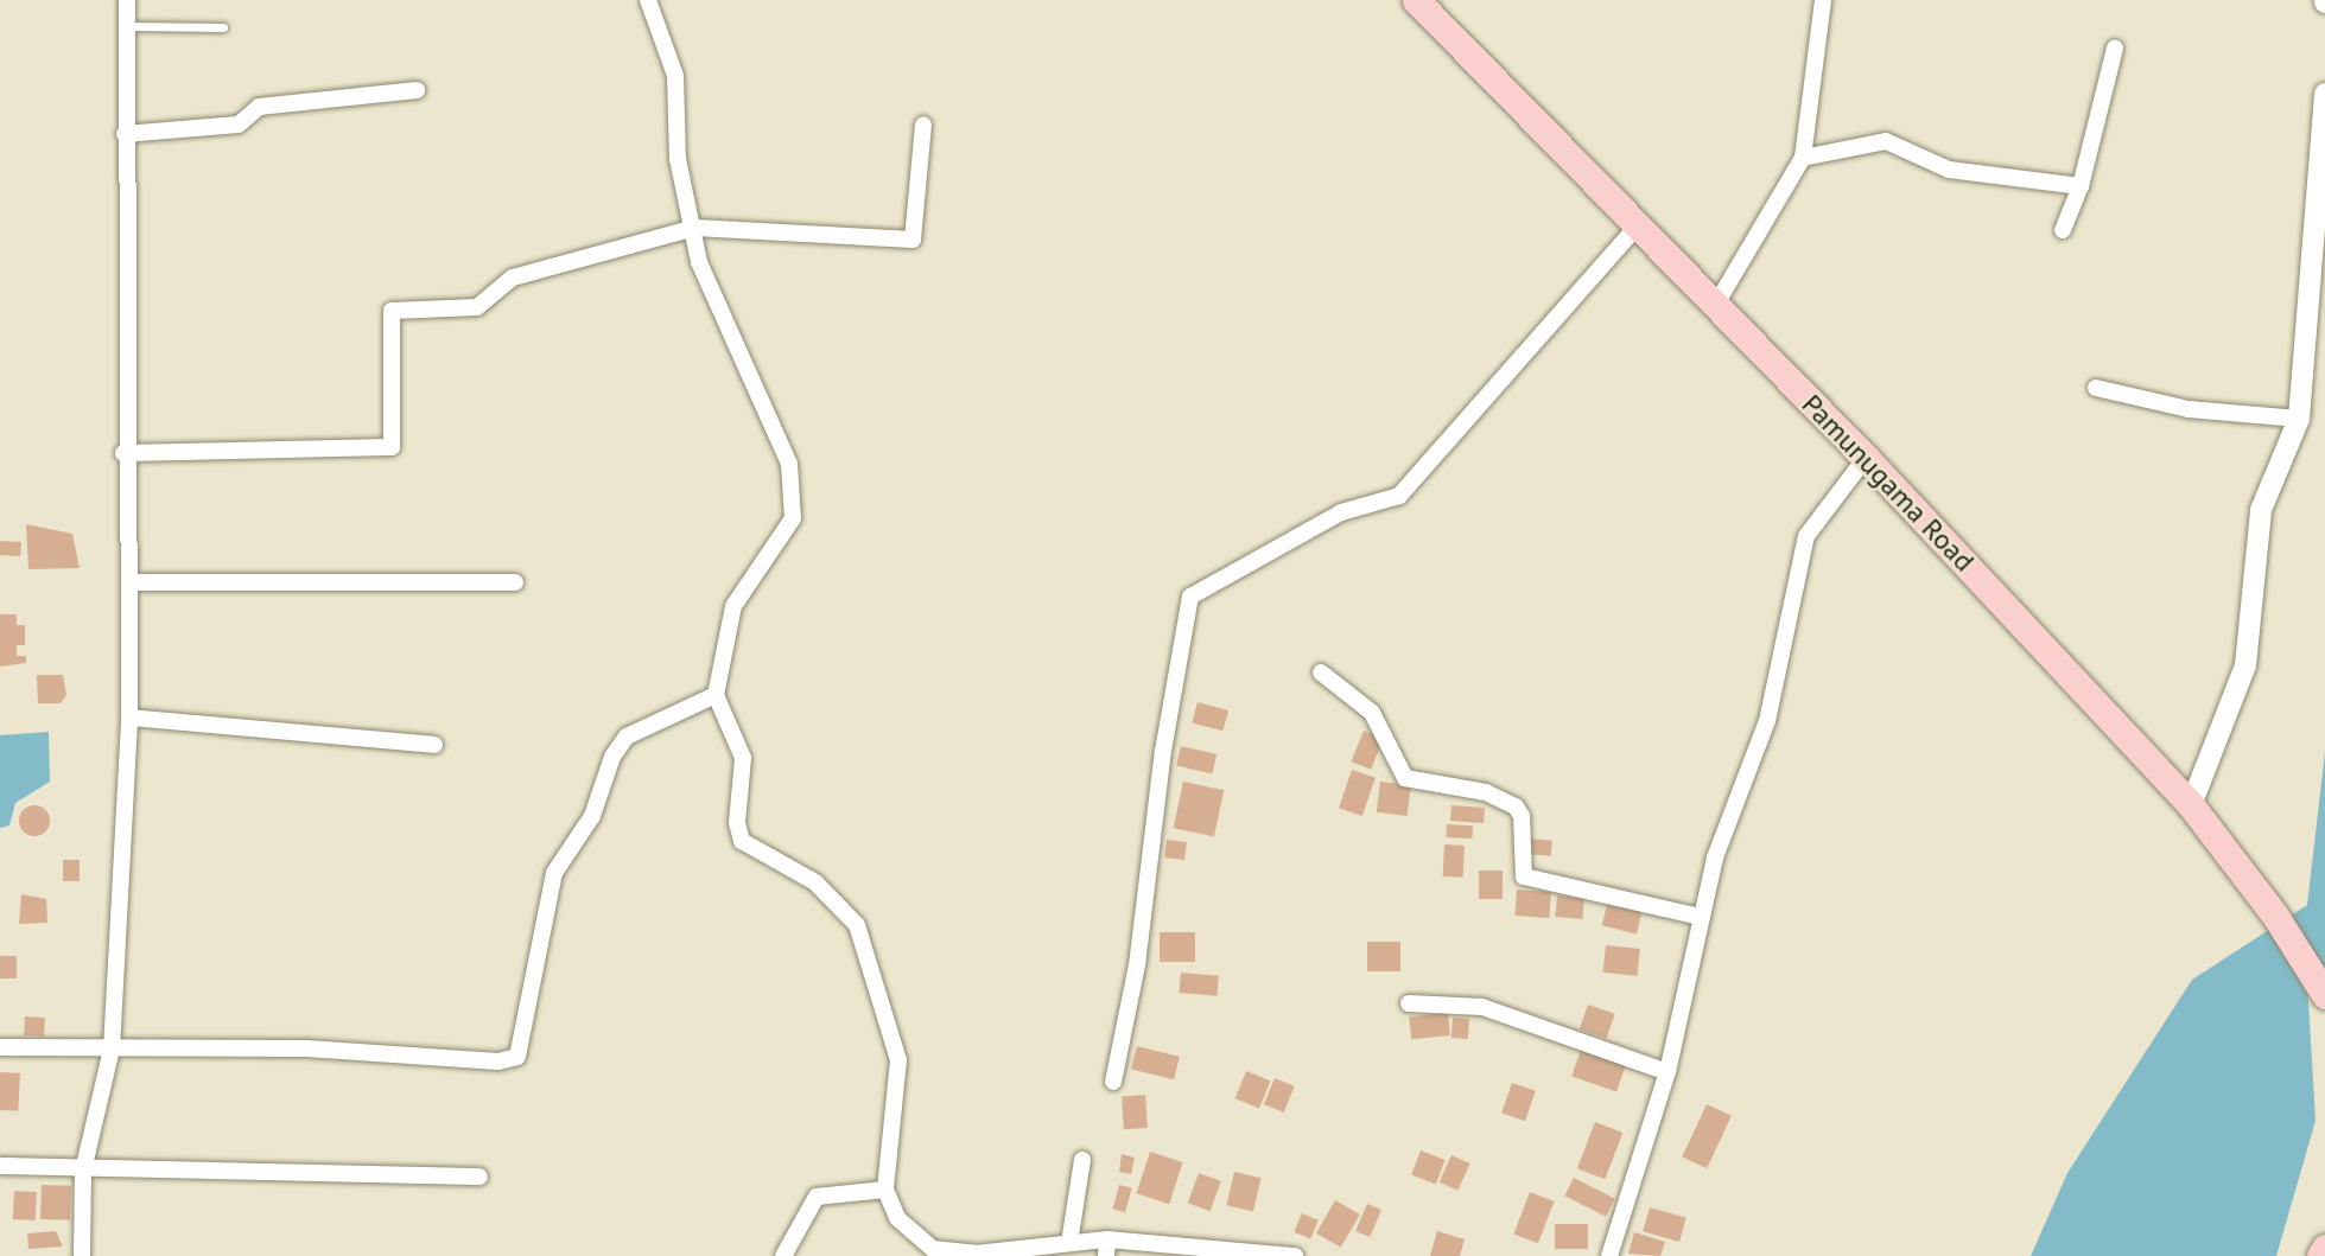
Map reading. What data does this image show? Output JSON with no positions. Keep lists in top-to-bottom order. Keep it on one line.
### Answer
{"streets":{"main road":["Pamunugama Road"]}}
